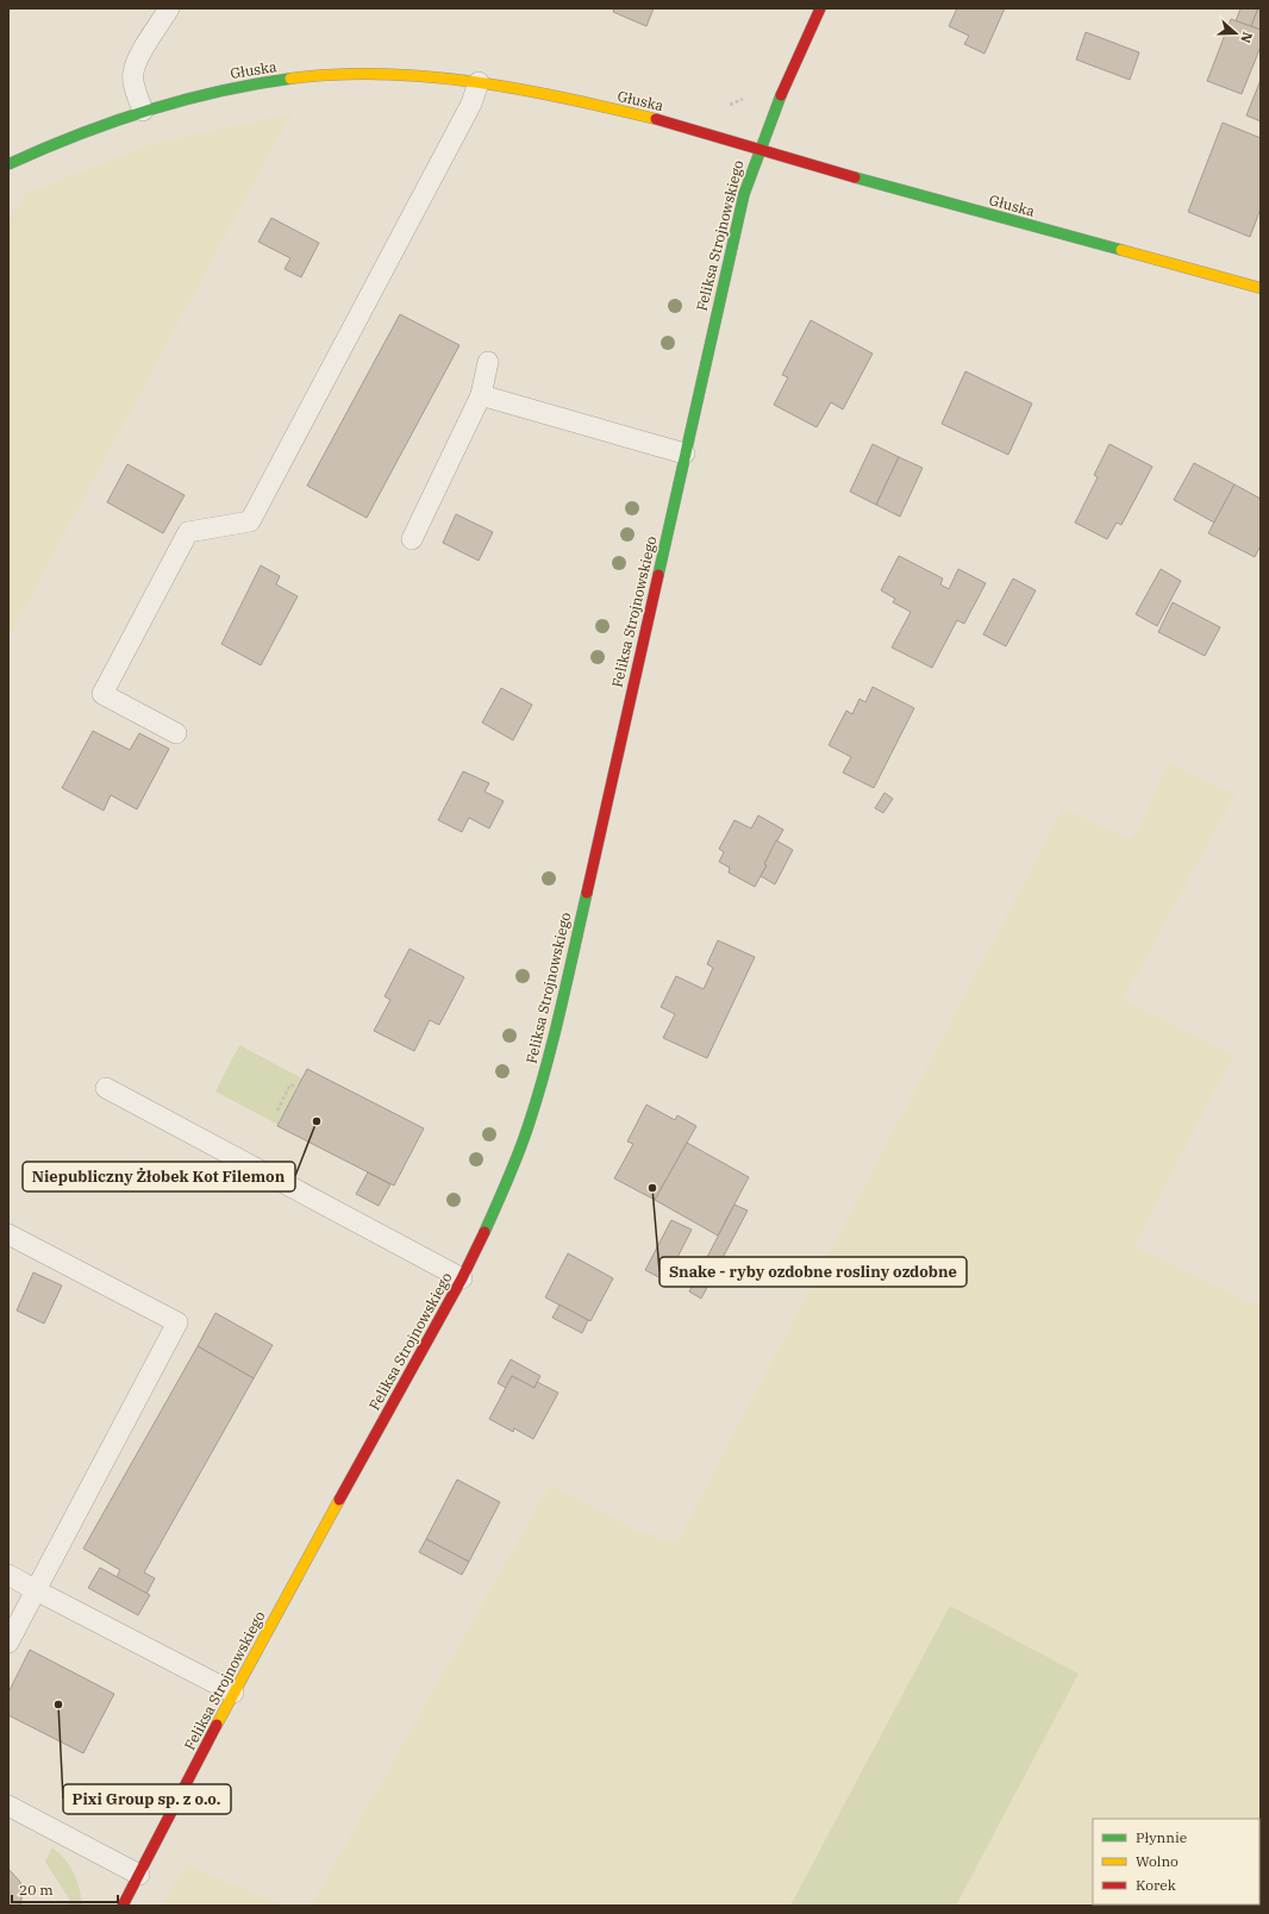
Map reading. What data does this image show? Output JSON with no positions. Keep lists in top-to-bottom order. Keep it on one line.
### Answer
{"streets":{"street":["Głuska","Feliksa Strojnowskiego"]},"crossings":[["Głuska","Feliksa Strojnowskiego"]],"places":["Niepubliczny Żłobek Kot Filemon","Snake - ryby ozdobne rosliny ozdobne","Pixi Group sp. z o.o."],"legend":["Płynnie","Wolno","Korek"],"scale_bar":"20 m","north":"right"}
